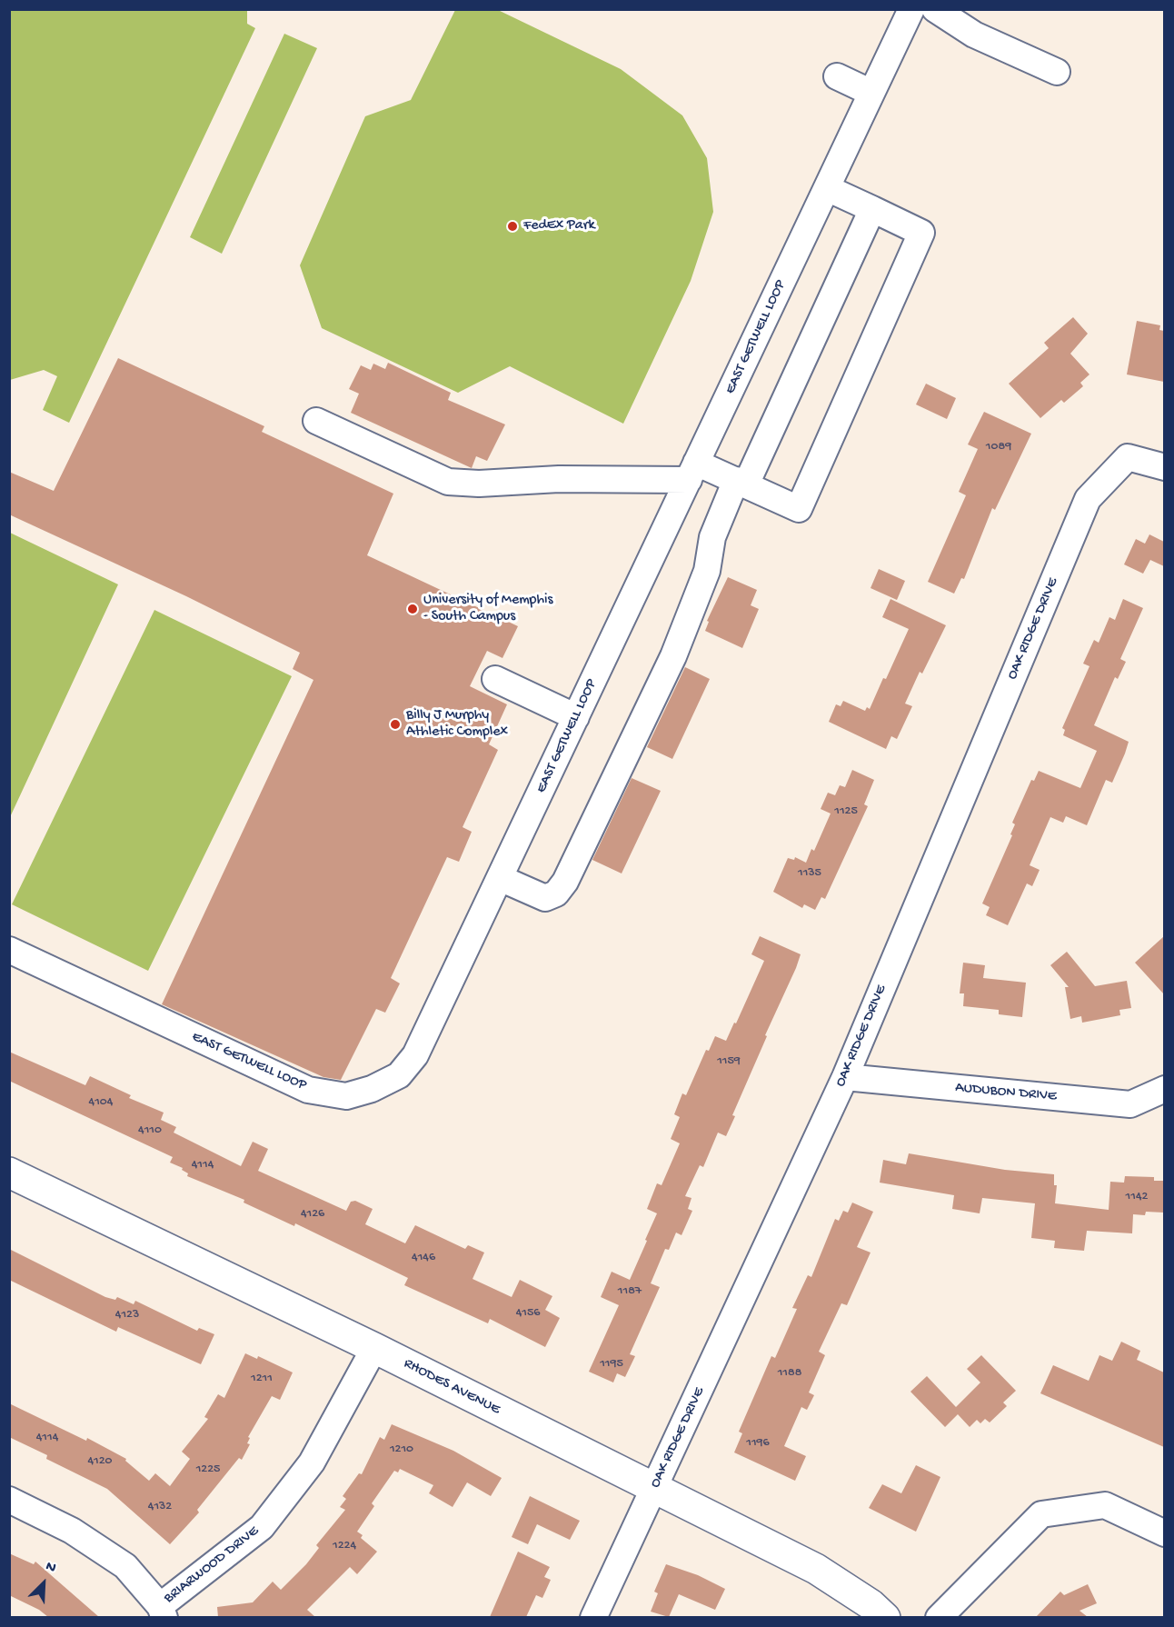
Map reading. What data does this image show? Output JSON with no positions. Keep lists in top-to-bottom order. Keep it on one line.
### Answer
{"streets":{"main road":["RHODES AVENUE"],"street":["EAST GETWELL LOOP","OAK RIDGE DRIVE","AUDUBON DRIVE","BRIARWOOD DRIVE"]},"crossings":[["OAK RIDGE DRIVE","AUDUBON DRIVE"],["OAK RIDGE DRIVE","RHODES AVENUE"],["RHODES AVENUE","BRIARWOOD DRIVE"]],"places":["FedEx Park","University of Memphis - South Campus","Billy J Murphy Athletic Complex"],"house_numbers":["1089","1125","1135","1159","4104","4110","4114","1142","4126","4146","1187","4156","4123","1195","1188","1211","4114","1196","1210","4120","1225","4132","1224"],"north":"top right"}
